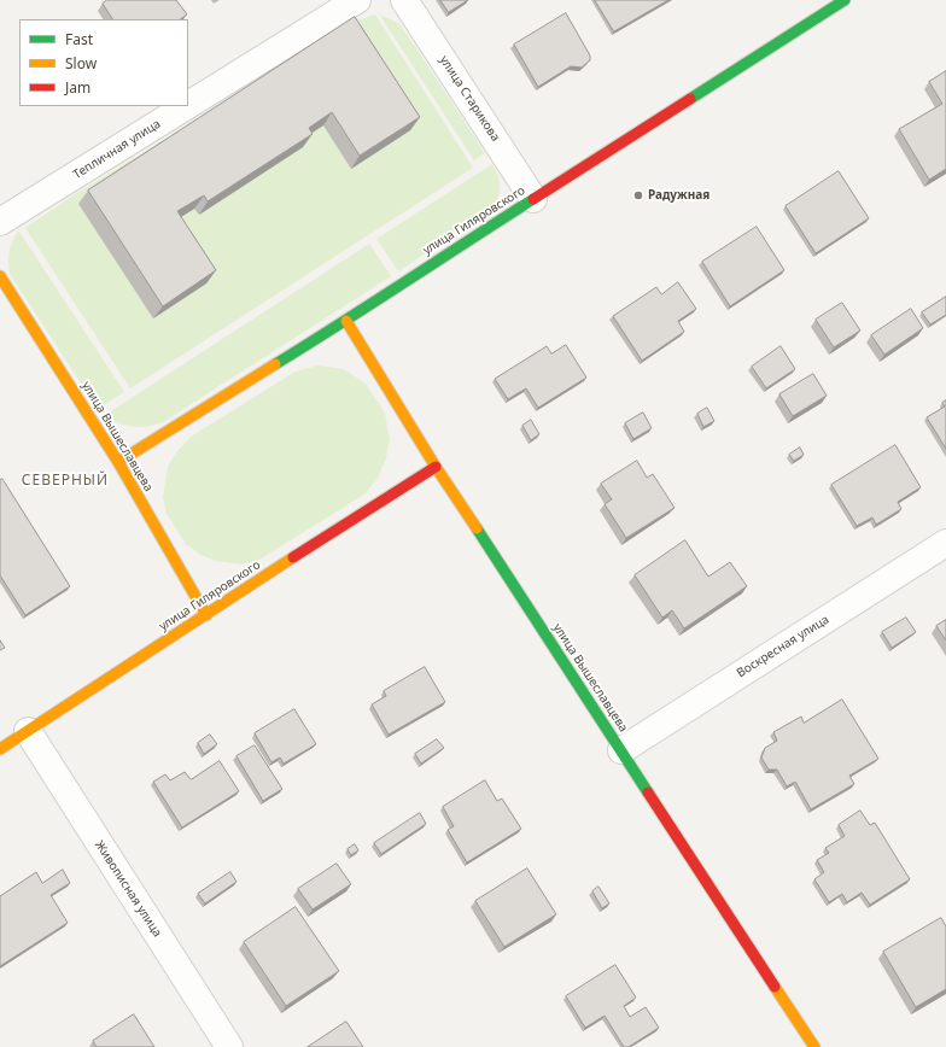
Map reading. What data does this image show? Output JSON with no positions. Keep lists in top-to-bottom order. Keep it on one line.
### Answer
{"streets":{"street":["улица Старикова","Тепличная улица","улица Гиляровского","улица Вышеславцева","Воскресная улица","Живописная улица"]},"crossings":[["улица Старикова","улица Гиляровского"],["улица Гиляровского","улица Вышеславцева"],["улица Гиляровского","Живописная улица"],["улица Вышеславцева","Воскресная улица"]],"districts":["СЕВЕРНЫЙ"],"places":["Радужная"],"legend":["Fast","Slow","Jam"]}
